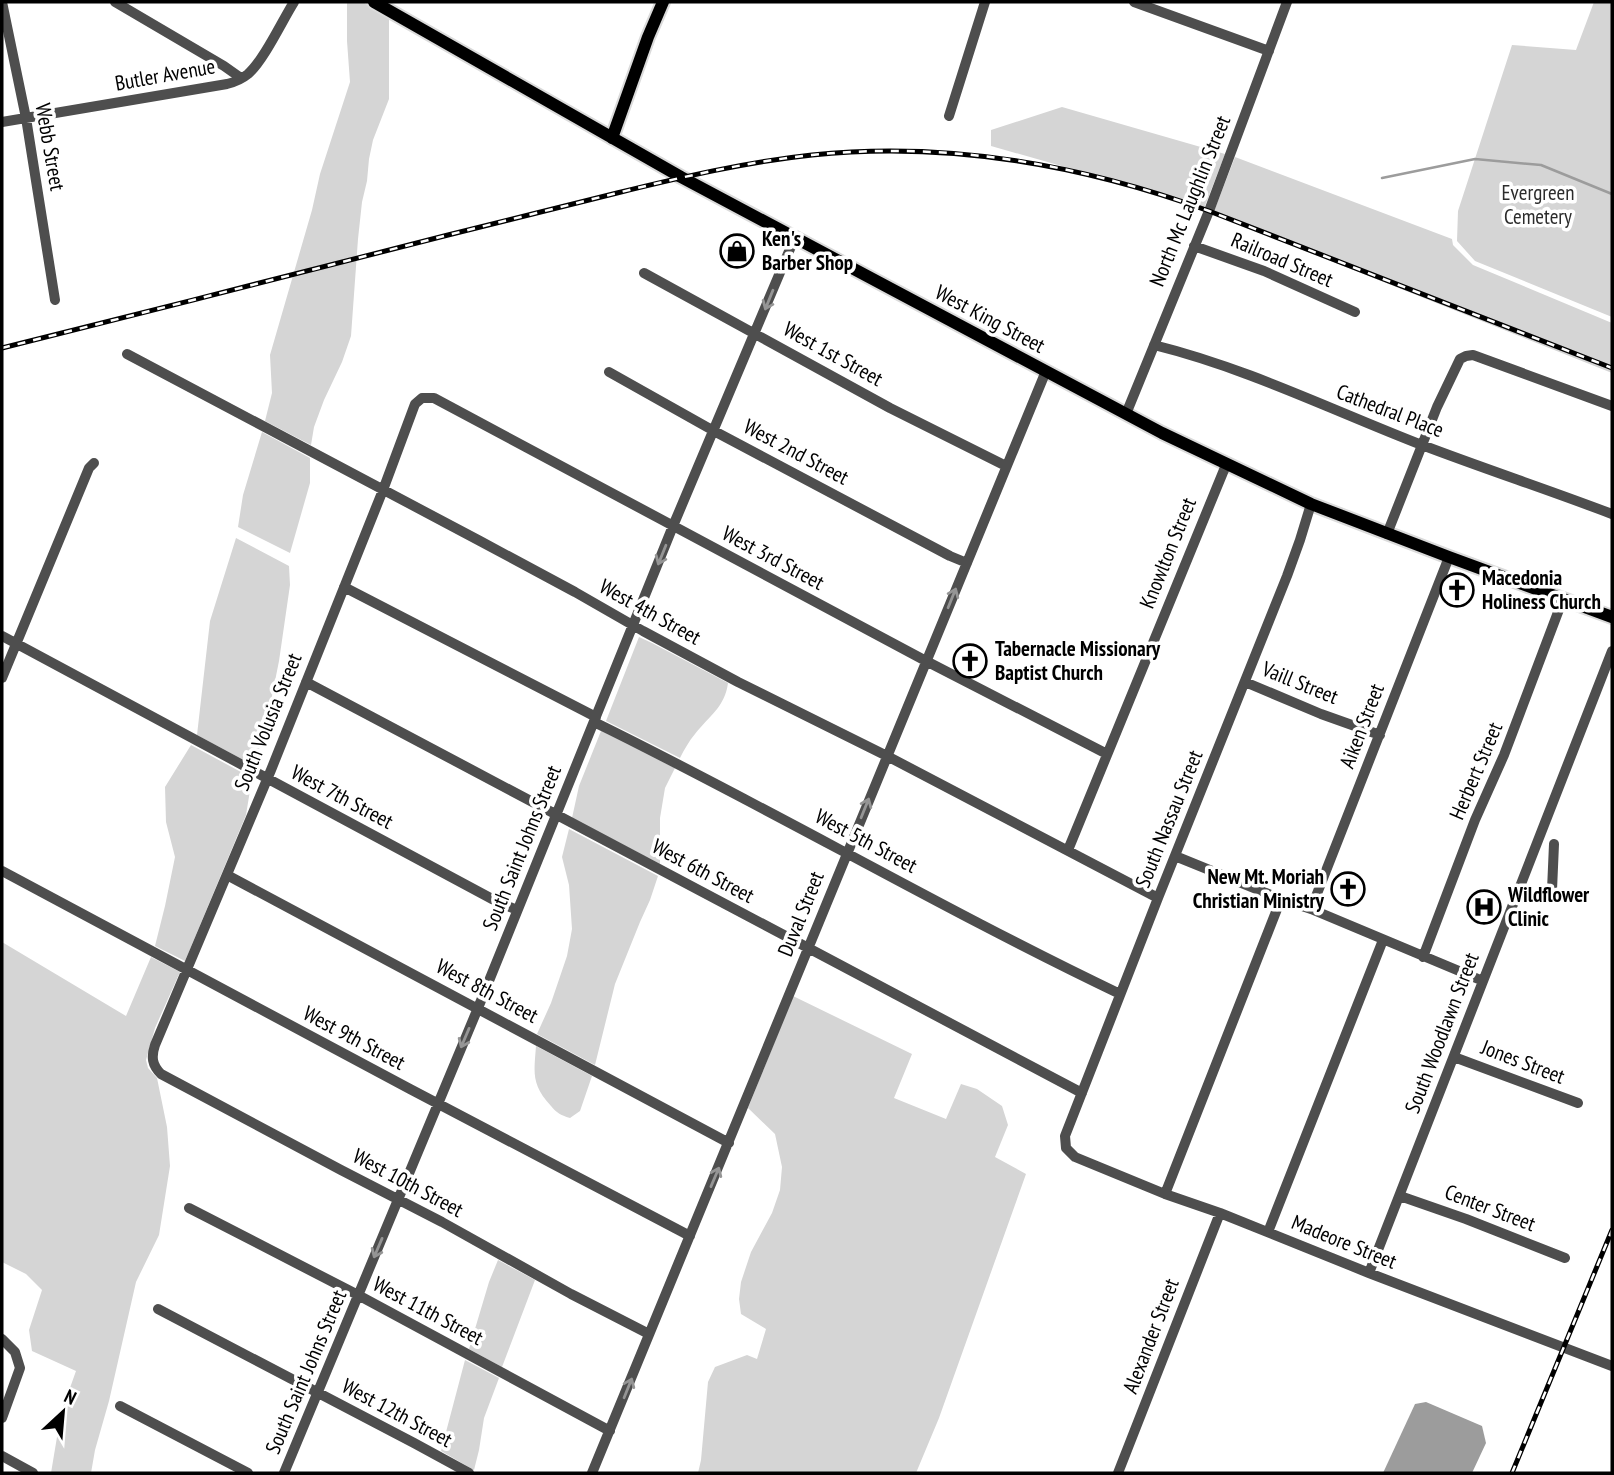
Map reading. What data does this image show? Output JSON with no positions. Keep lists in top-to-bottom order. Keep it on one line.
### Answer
{"streets":{"main road":["West King Street"],"street":["Butler Avenue","Webb Street","North Mc Laughlin Street","Railroad Street","West 1st Street","Cathedral Place","West 2nd Street","Knowlton Street","West 3rd Street","West 4th Street","Vaill Street","South Volusia Street","Aiken Street","Herbert Street","West 7th Street","South Nassau Street","West 5th Street","South Saint Johns Street","West 6th Street","Duval Street","West 8th Street","South Woodlawn Street","West 9th Street","Jones Street","West 10th Street","Center Street","Madeore Street","West 11th Street","Alexander Street","West 12th Street"]},"crossings":[["Butler Avenue","Webb Street"],["North Mc Laughlin Street","Railroad Street"],["North Mc Laughlin Street","West King Street"],["North Mc Laughlin Street","Cathedral Place"],["West King Street","Knowlton Street"],["West King Street","Aiken Street"],["West King Street","Herbert Street"],["West King Street","South Nassau Street"],["West King Street","South Saint Johns Street"],["West King Street","Duval Street"],["West 1st Street","South Saint Johns Street"],["West 1st Street","Duval Street"],["West 2nd Street","South Saint Johns Street"],["West 2nd Street","Duval Street"],["Knowlton Street","West 3rd Street"],["Knowlton Street","West 4th Street"],["West 3rd Street","South Volusia Street"],["West 3rd Street","South Saint Johns Street"],["West 3rd Street","Duval Street"],["West 4th Street","South Volusia Street"],["West 4th Street","South Nassau Street"],["West 4th Street","South Saint Johns Street"],["West 4th Street","Duval Street"],["Vaill Street","Aiken Street"],["Vaill Street","South Nassau Street"],["South Volusia Street","West 7th Street"],["South Volusia Street","West 5th Street"],["South Volusia Street","West 6th Street"],["South Volusia Street","West 8th Street"],["South Volusia Street","West 9th Street"],["South Volusia Street","West 10th Street"],["West 7th Street","South Saint Johns Street"],["South Nassau Street","West 5th Street"],["South Nassau Street","West 6th Street"],["South Nassau Street","Madeore Street"],["West 5th Street","South Saint Johns Street"],["West 5th Street","Duval Street"],["South Saint Johns Street","West 6th Street"],["South Saint Johns Street","West 8th Street"],["South Saint Johns Street","West 9th Street"],["South Saint Johns Street","West 10th Street"],["South Saint Johns Street","West 11th Street"],["South Saint Johns Street","West 12th Street"],["West 6th Street","Duval Street"],["Duval Street","West 8th Street"],["Duval Street","West 9th Street"],["Duval Street","West 10th Street"],["Duval Street","West 11th Street"],["South Woodlawn Street","Jones Street"],["South Woodlawn Street","Center Street"],["South Woodlawn Street","Madeore Street"],["Madeore Street","Alexander Street"]],"parks":["Evergreen Cemetery"],"places":{"shop":["Ken's Barber Shop"],"church":["Macedonia Holiness Church","Tabernacle Missionary Baptist Church","New Mt. Moriah Christian Ministry"],"hospital":["Wildflower Clinic"]},"north":"top right"}
